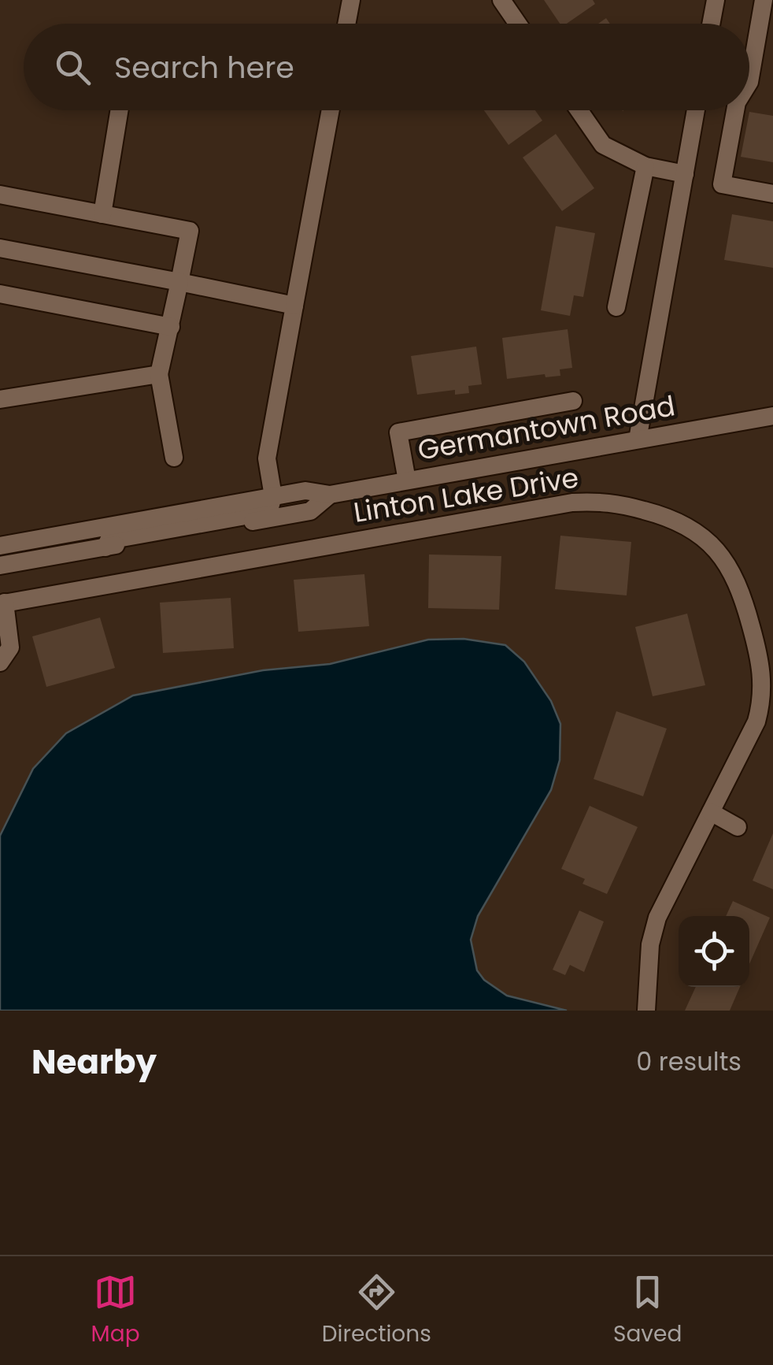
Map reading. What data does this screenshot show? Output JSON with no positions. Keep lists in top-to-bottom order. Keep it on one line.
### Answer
{"streets":{"street":["Germantown Road","Linton Lake Drive"]},"page":{"search":"Search here","heading":["Nearby","0 results"],"nav":["Map","Directions","Saved"]}}
